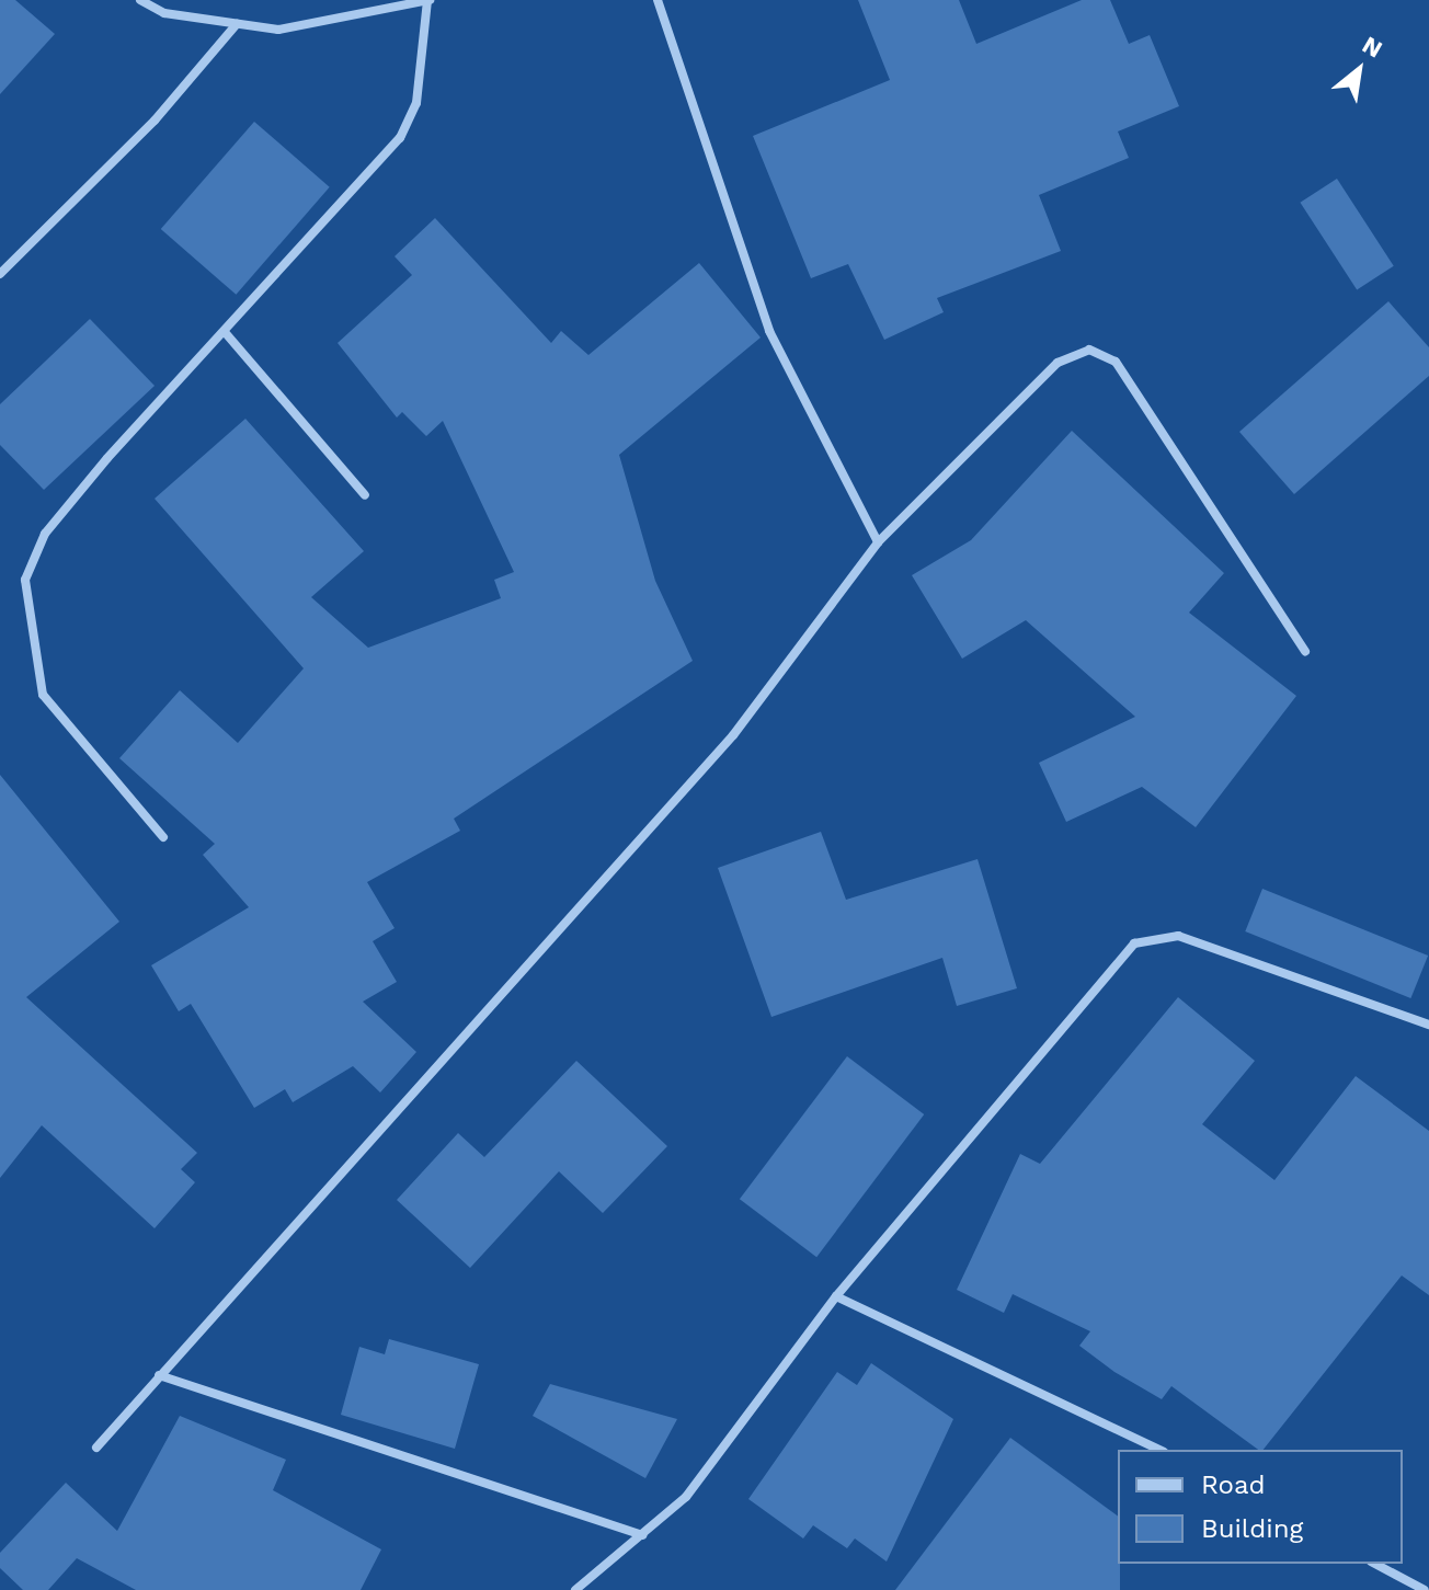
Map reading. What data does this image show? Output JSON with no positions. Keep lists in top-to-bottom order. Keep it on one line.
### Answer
{"legend":["Road","Building"],"north":"top right"}
